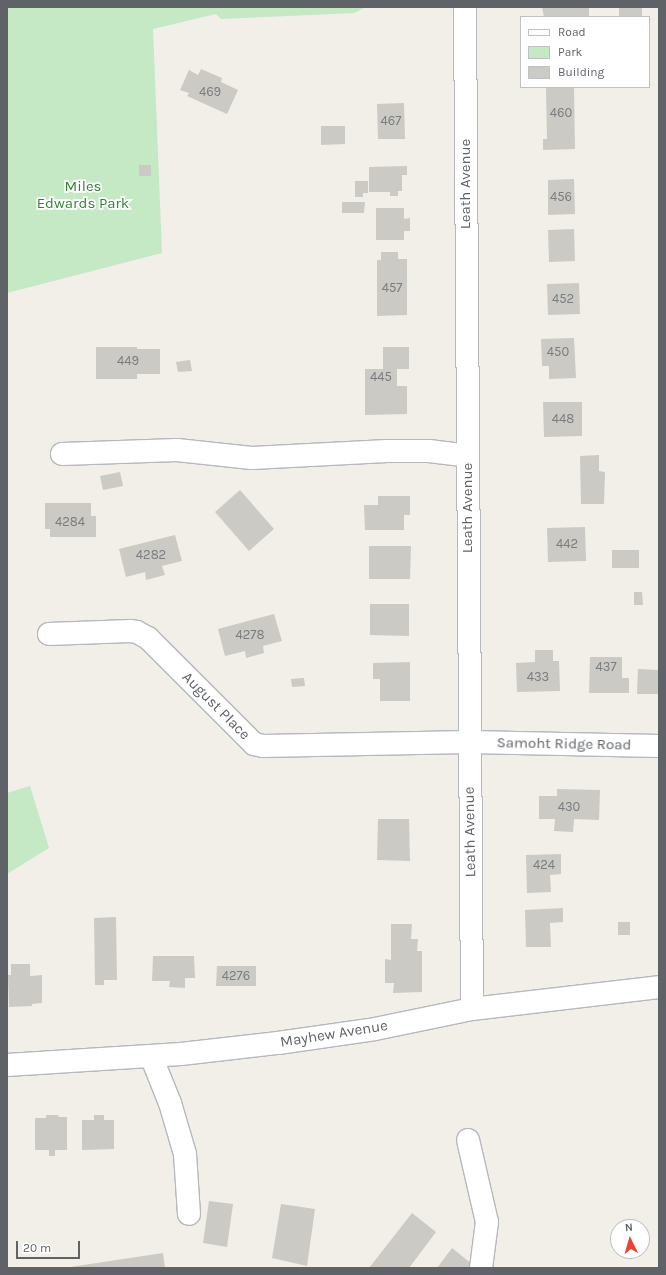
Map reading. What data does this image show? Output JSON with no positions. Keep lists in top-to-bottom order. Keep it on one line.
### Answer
{"streets":{"street":["Leath Avenue","August Place","Samoht Ridge Road","Mayhew Avenue"]},"crossings":[["Leath Avenue","August Place"],["Leath Avenue","Samoht Ridge Road"],["Leath Avenue","Mayhew Avenue"],["August Place","Samoht Ridge Road"]],"parks":["Miles Edwards Park"],"house_numbers":["469","460","467","456","457","452","450","449","445","448","4284","442","4282","4278","437","433","430","424","4276"],"legend":["Road","Park","Building"],"scale_bar":"20 m","north":"top"}
